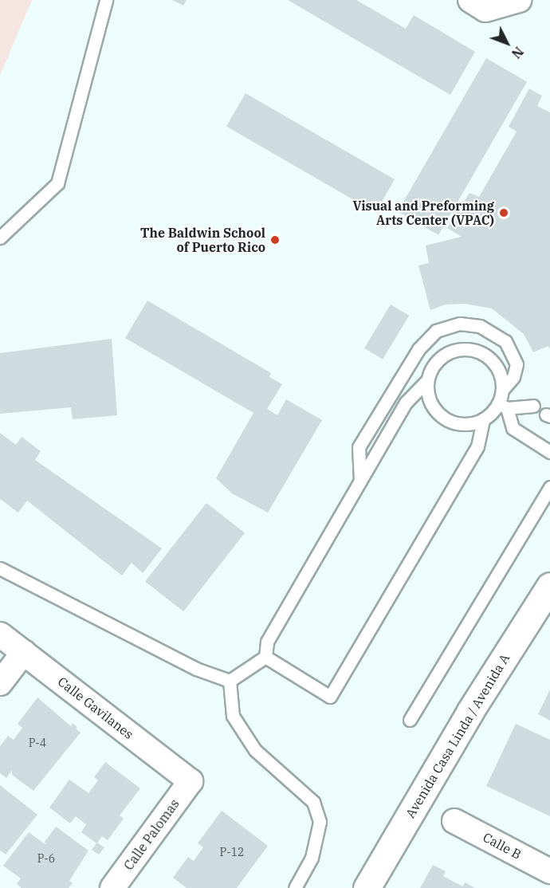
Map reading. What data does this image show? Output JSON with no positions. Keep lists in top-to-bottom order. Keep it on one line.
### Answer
{"streets":{"street":["Calle Gavilanes","Avenida Casa Linda / Avenida A","Calle Palomas","Calle B"]},"crossings":[["Calle Gavilanes","Calle Palomas"]],"places":["Visual and Preforming Arts Center (VPAC)","The Baldwin School of Puerto Rico"],"house_numbers":["P-4","P-12","P-6"],"north":"bottom right"}
